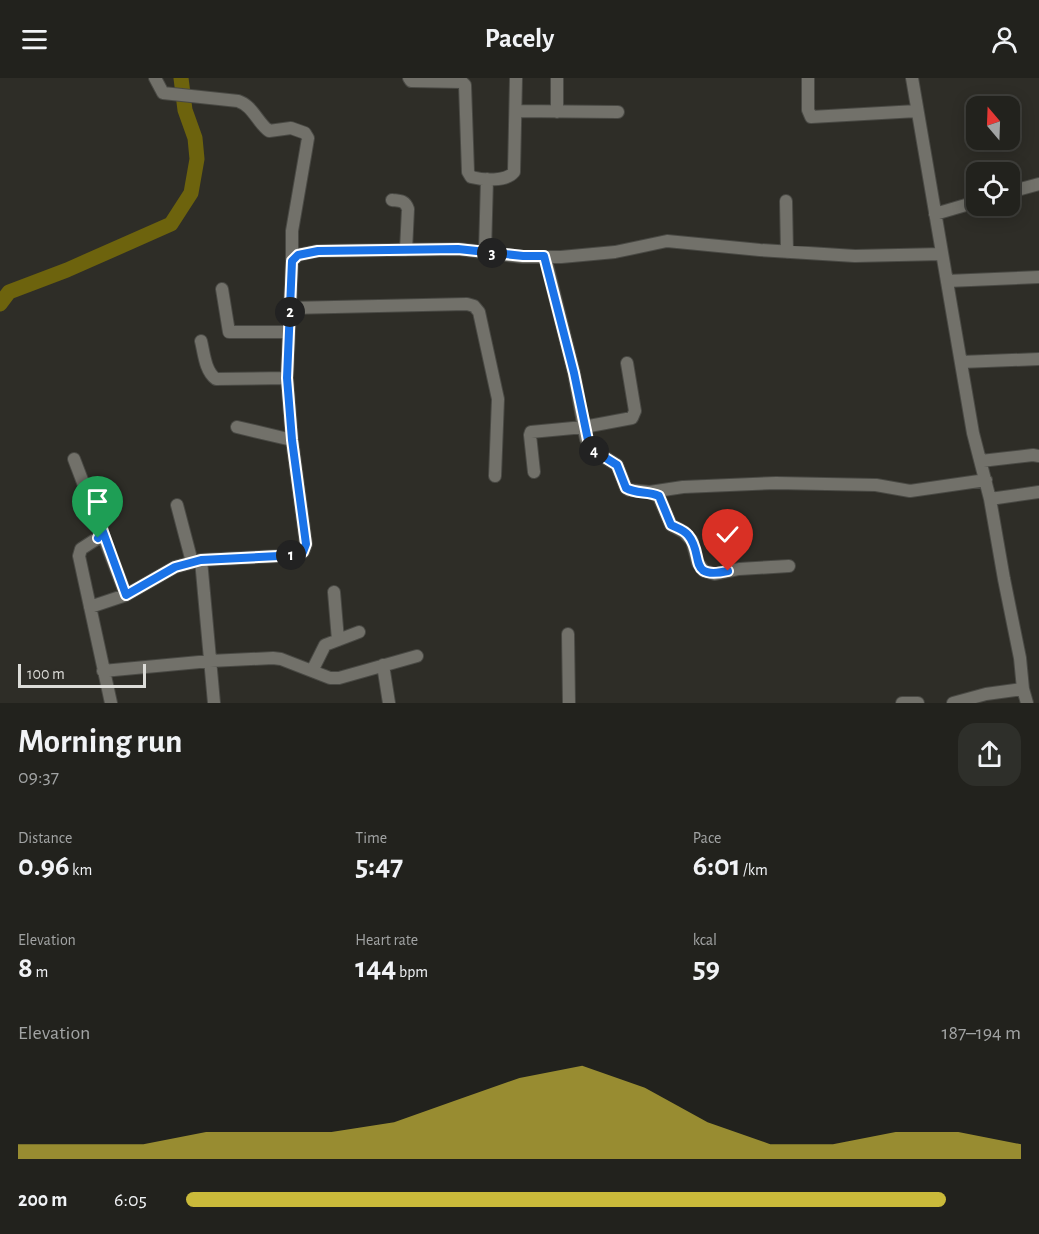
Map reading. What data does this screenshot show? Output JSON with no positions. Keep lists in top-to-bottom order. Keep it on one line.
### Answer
{"scale_bar":"100 m","north":"top","page":{"header":"Pacely","pins":["3","2","4","1"],"scale":"100 m","heading":["Morning run","09:37"],"stats":[["Distance","0.96 km"],["Time","5:47"],["Pace","6:01 /km"],["Elevation","8 m"],["Heart rate","144 bpm"],["kcal","59"]],"chart":["Elevation","187–194 m"],"list":[{"name":"200 m","note":"6:05"}]}}
